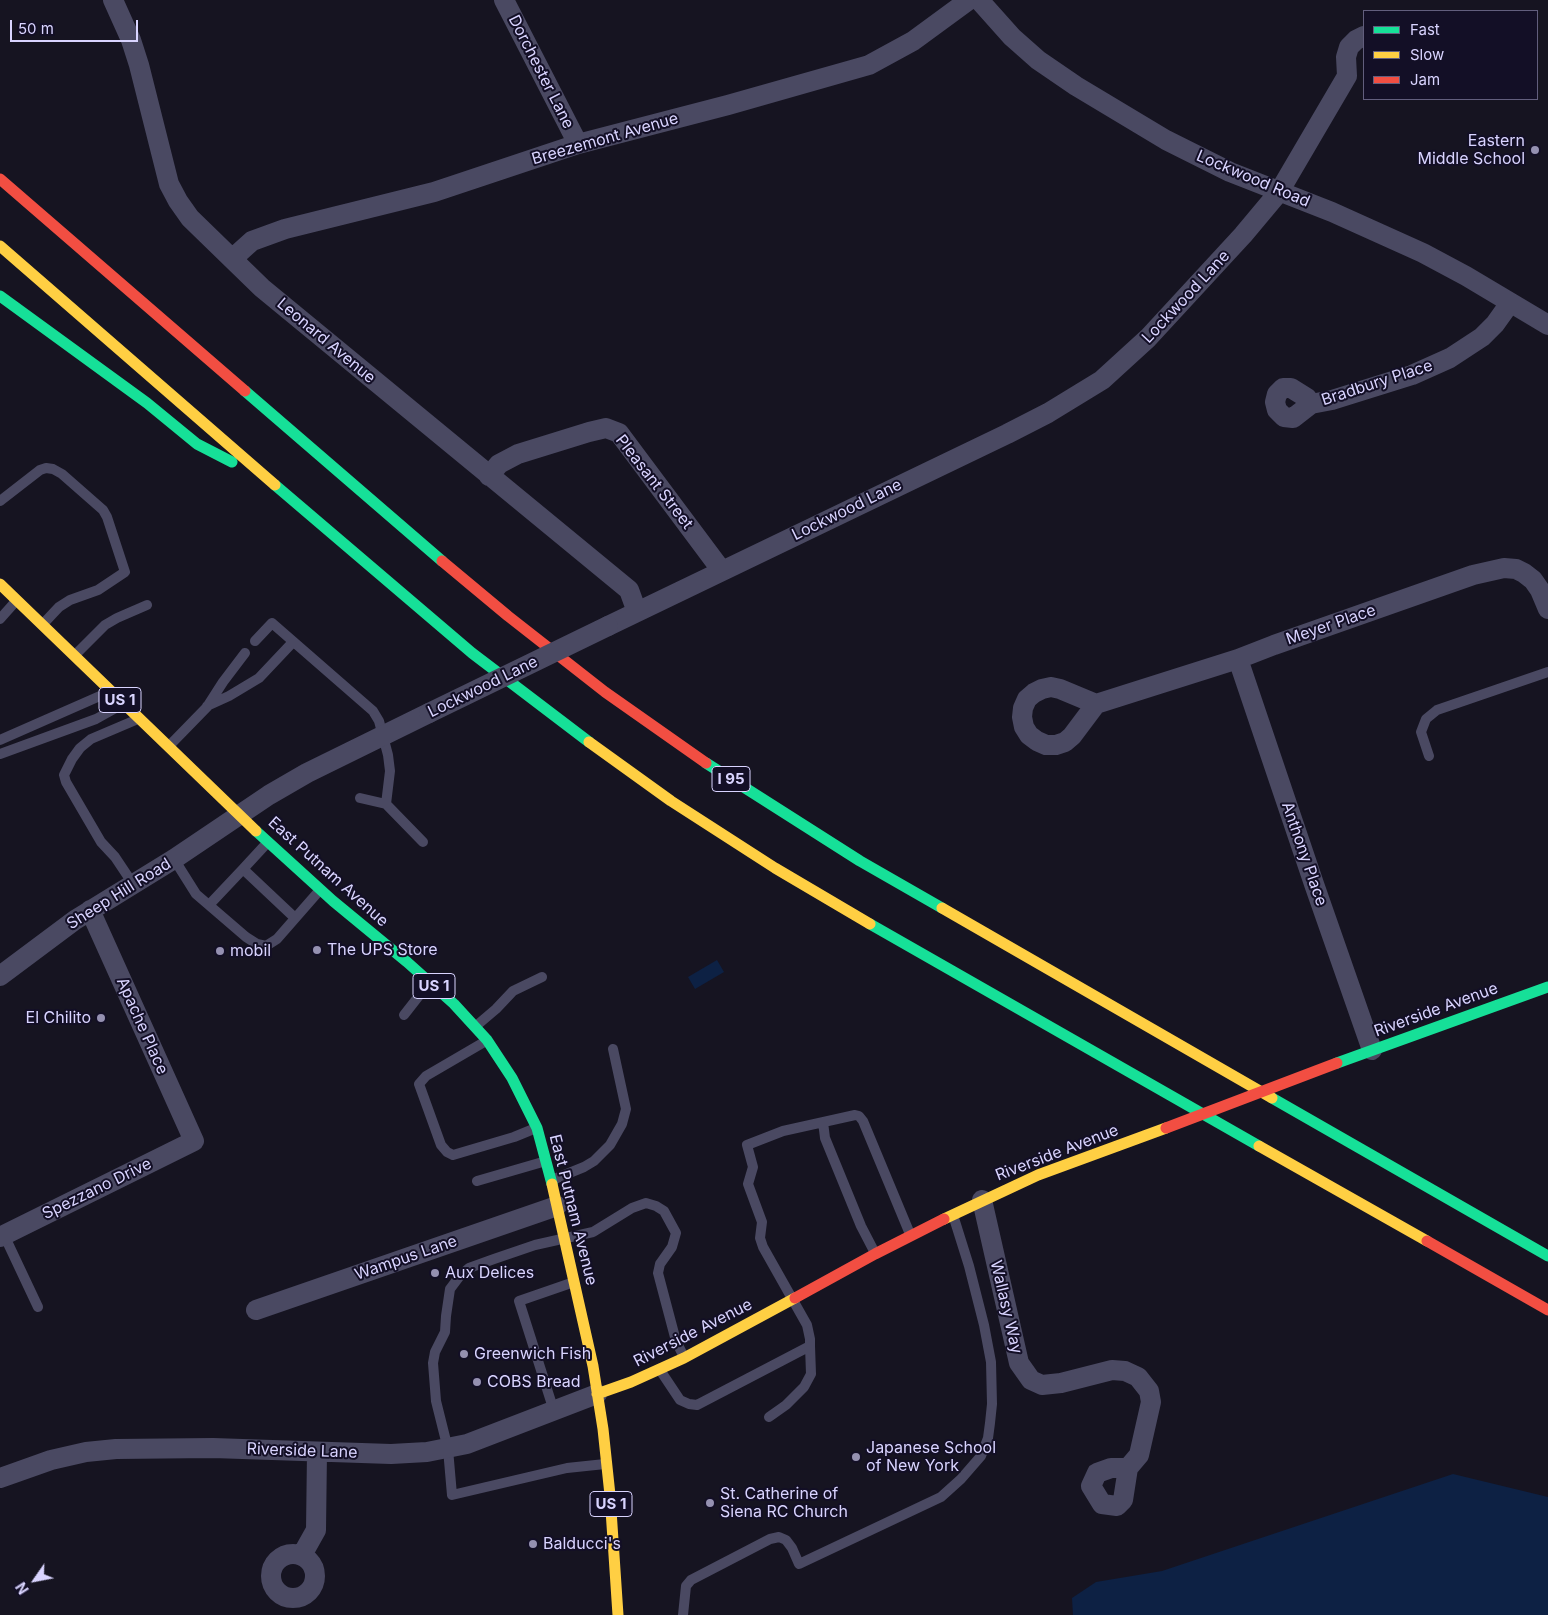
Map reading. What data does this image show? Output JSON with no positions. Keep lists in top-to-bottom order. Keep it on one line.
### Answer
{"streets":{"main road":["US 1","I 95","East Putnam Avenue","Riverside Avenue"],"street":["Dorchester Lane","Breezemont Avenue","Lockwood Road","Lockwood Lane","Leonard Avenue","Bradbury Place","Pleasant Street","Meyer Place","Anthony Place","Sheep Hill Road","Apache Place","Spezzano Drive","Wampus Lane","Wallasy Way","Riverside Lane"]},"crossings":[["Dorchester Lane","Breezemont Avenue"],["Breezemont Avenue","Leonard Avenue"],["Lockwood Road","Lockwood Lane"],["Lockwood Road","Bradbury Place"],["Lockwood Lane","Leonard Avenue"],["Lockwood Lane","Pleasant Street"],["Lockwood Lane","East Putnam Avenue"],["Lockwood Lane","Sheep Hill Road"],["Leonard Avenue","Pleasant Street"],["Meyer Place","Anthony Place"],["Anthony Place","Riverside Avenue"],["East Putnam Avenue","Sheep Hill Road"],["East Putnam Avenue","Riverside Avenue"],["East Putnam Avenue","Wampus Lane"],["East Putnam Avenue","Riverside Lane"],["Sheep Hill Road","Apache Place"],["Riverside Avenue","Wallasy Way"],["Riverside Avenue","Riverside Lane"],["Apache Place","Spezzano Drive"]],"places":["Eastern Middle School","The UPS Store","mobil","El Chilito","Aux Delices","Greenwich Fish","COBS Bread","Japanese School of New York","St. Catherine of Siena RC Church","Balducci's"],"legend":["Fast","Slow","Jam"],"scale_bar":"50 m","north":"bottom left"}
